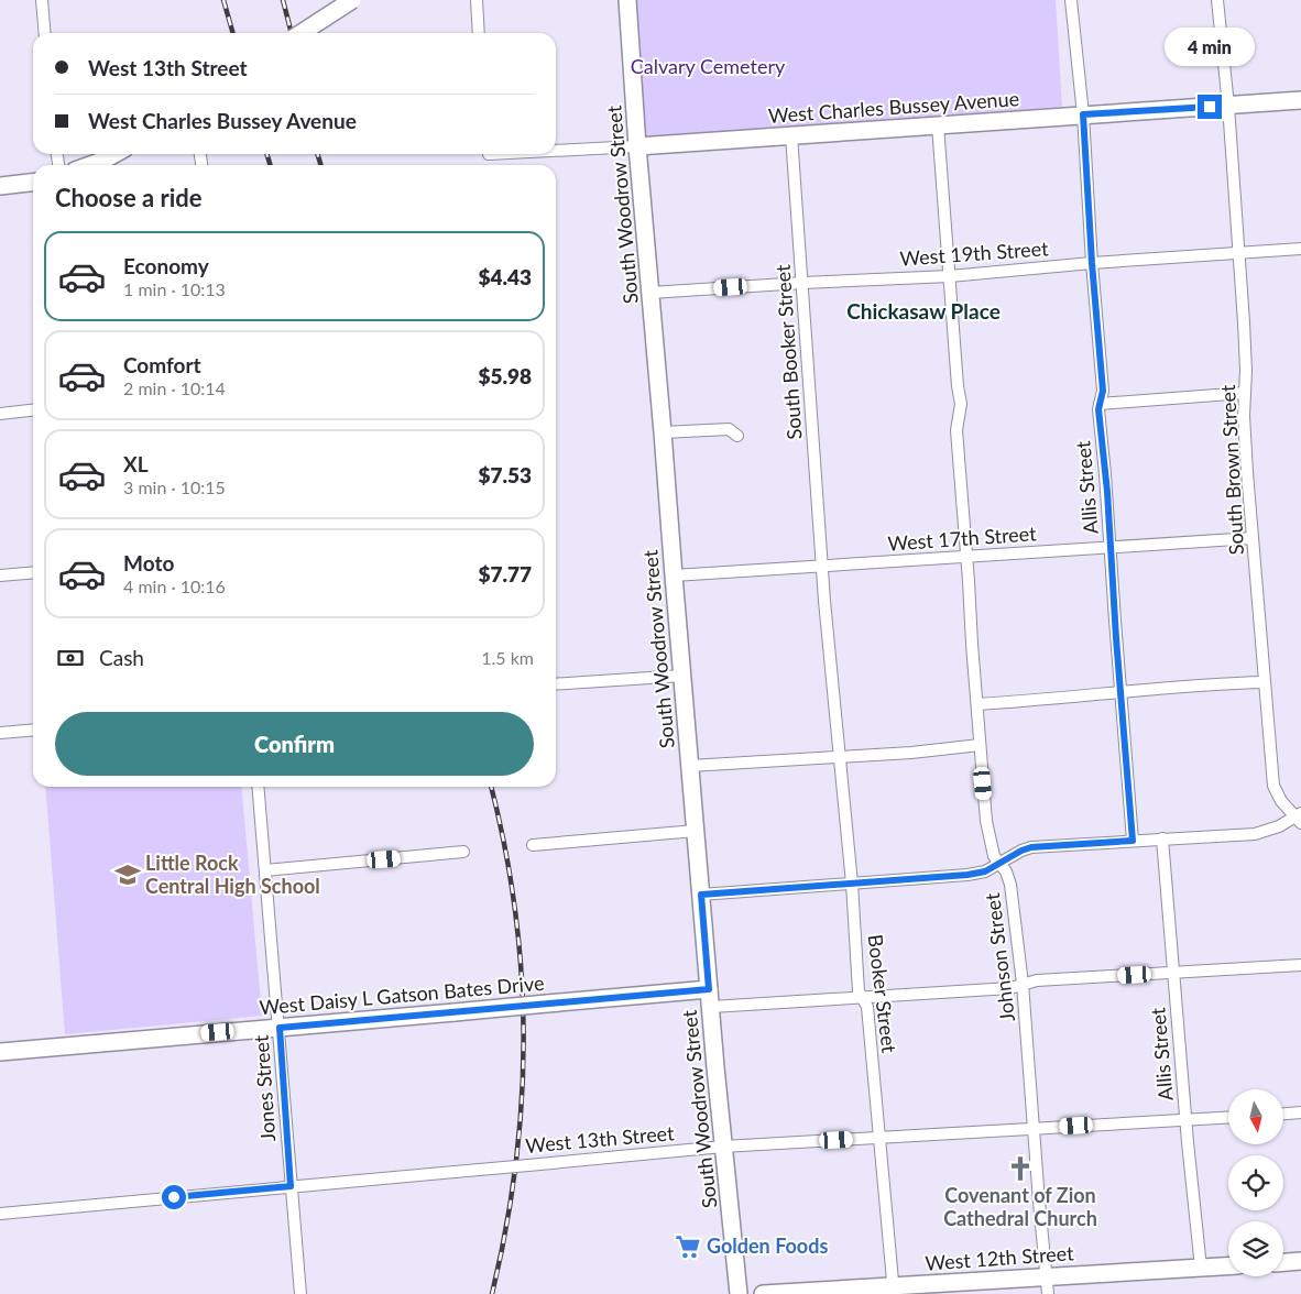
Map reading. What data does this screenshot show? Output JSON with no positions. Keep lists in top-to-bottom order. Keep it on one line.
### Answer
{"streets":{"main road":["West Charles Bussey Avenue","South Woodrow Street","West Daisy L Gatson Bates Drive","West 12th Street"],"street":["West 19th Street","South Booker Street","South Brown Street","Allis Street","West 17th Street","Johnson Street","Booker Street","Jones Street","West 13th Street"]},"crossings":[["West Charles Bussey Avenue","South Woodrow Street"],["West Charles Bussey Avenue","South Booker Street"],["West Charles Bussey Avenue","South Brown Street"],["West Charles Bussey Avenue","Allis Street"],["West Charles Bussey Avenue","Johnson Street"],["South Woodrow Street","West 19th Street"],["South Woodrow Street","West 17th Street"],["South Woodrow Street","West Daisy L Gatson Bates Drive"],["South Woodrow Street","West 13th Street"],["West 19th Street","South Booker Street"],["West 19th Street","South Brown Street"],["West 19th Street","Allis Street"],["West 19th Street","Johnson Street"],["South Booker Street","West 17th Street"],["South Booker Street","Booker Street"],["South Brown Street","West 17th Street"],["Allis Street","West 17th Street"],["Allis Street","West 13th Street"],["Allis Street","West 12th Street"],["West 17th Street","Johnson Street"],["West 17th Street","Booker Street"],["Johnson Street","West 13th Street"],["Johnson Street","West 12th Street"],["Booker Street","West 13th Street"],["Booker Street","West 12th Street"],["West Daisy L Gatson Bates Drive","Jones Street"],["Jones Street","West 13th Street"]],"districts":["Chickasaw Place"],"parks":["Calvary Cemetery"],"places":{"school or university":["Little Rock Central High School"],"church":["Covenant of Zion Cathedral Church"],"supermarket":["Golden Foods"]},"north":"bottom","page":{"bubble":"4 min","banner":["West 13th Street","West Charles Bussey Avenue"],"heading":"Choose a ride","list":[{"name":"Economy","note":"1 min · 10:13","value":"$4.43"},{"name":"Comfort","note":"2 min · 10:14","value":"$5.98"},{"name":"XL","note":"3 min · 10:15","value":"$7.53"},{"name":"Moto","note":"4 min · 10:16","value":"$7.77"}],"pay":["Cash","1.5 km"],"buttons":"Confirm"}}
